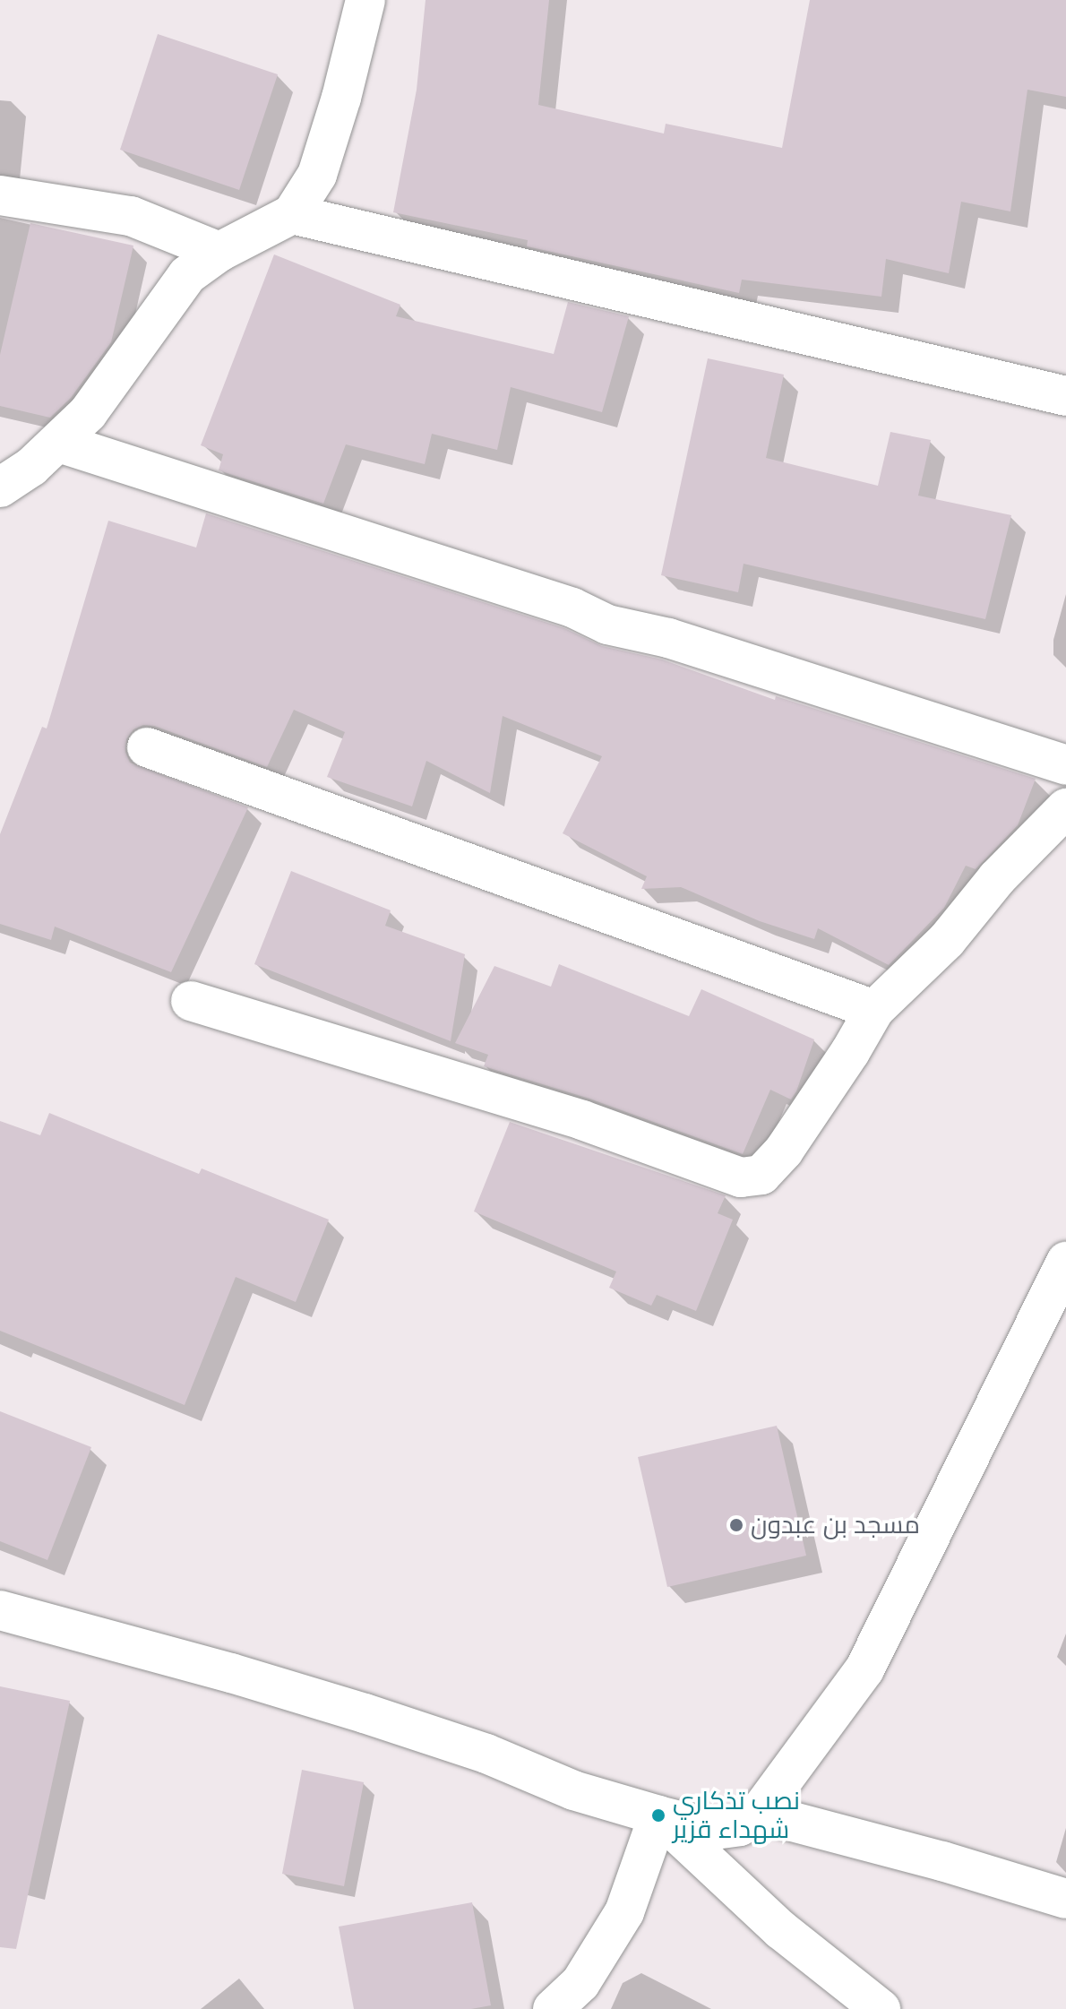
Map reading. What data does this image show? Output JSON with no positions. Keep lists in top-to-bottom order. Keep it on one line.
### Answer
{"places":["مسجد بن عبدون","نصب تذكاري شهداء قزير"]}
